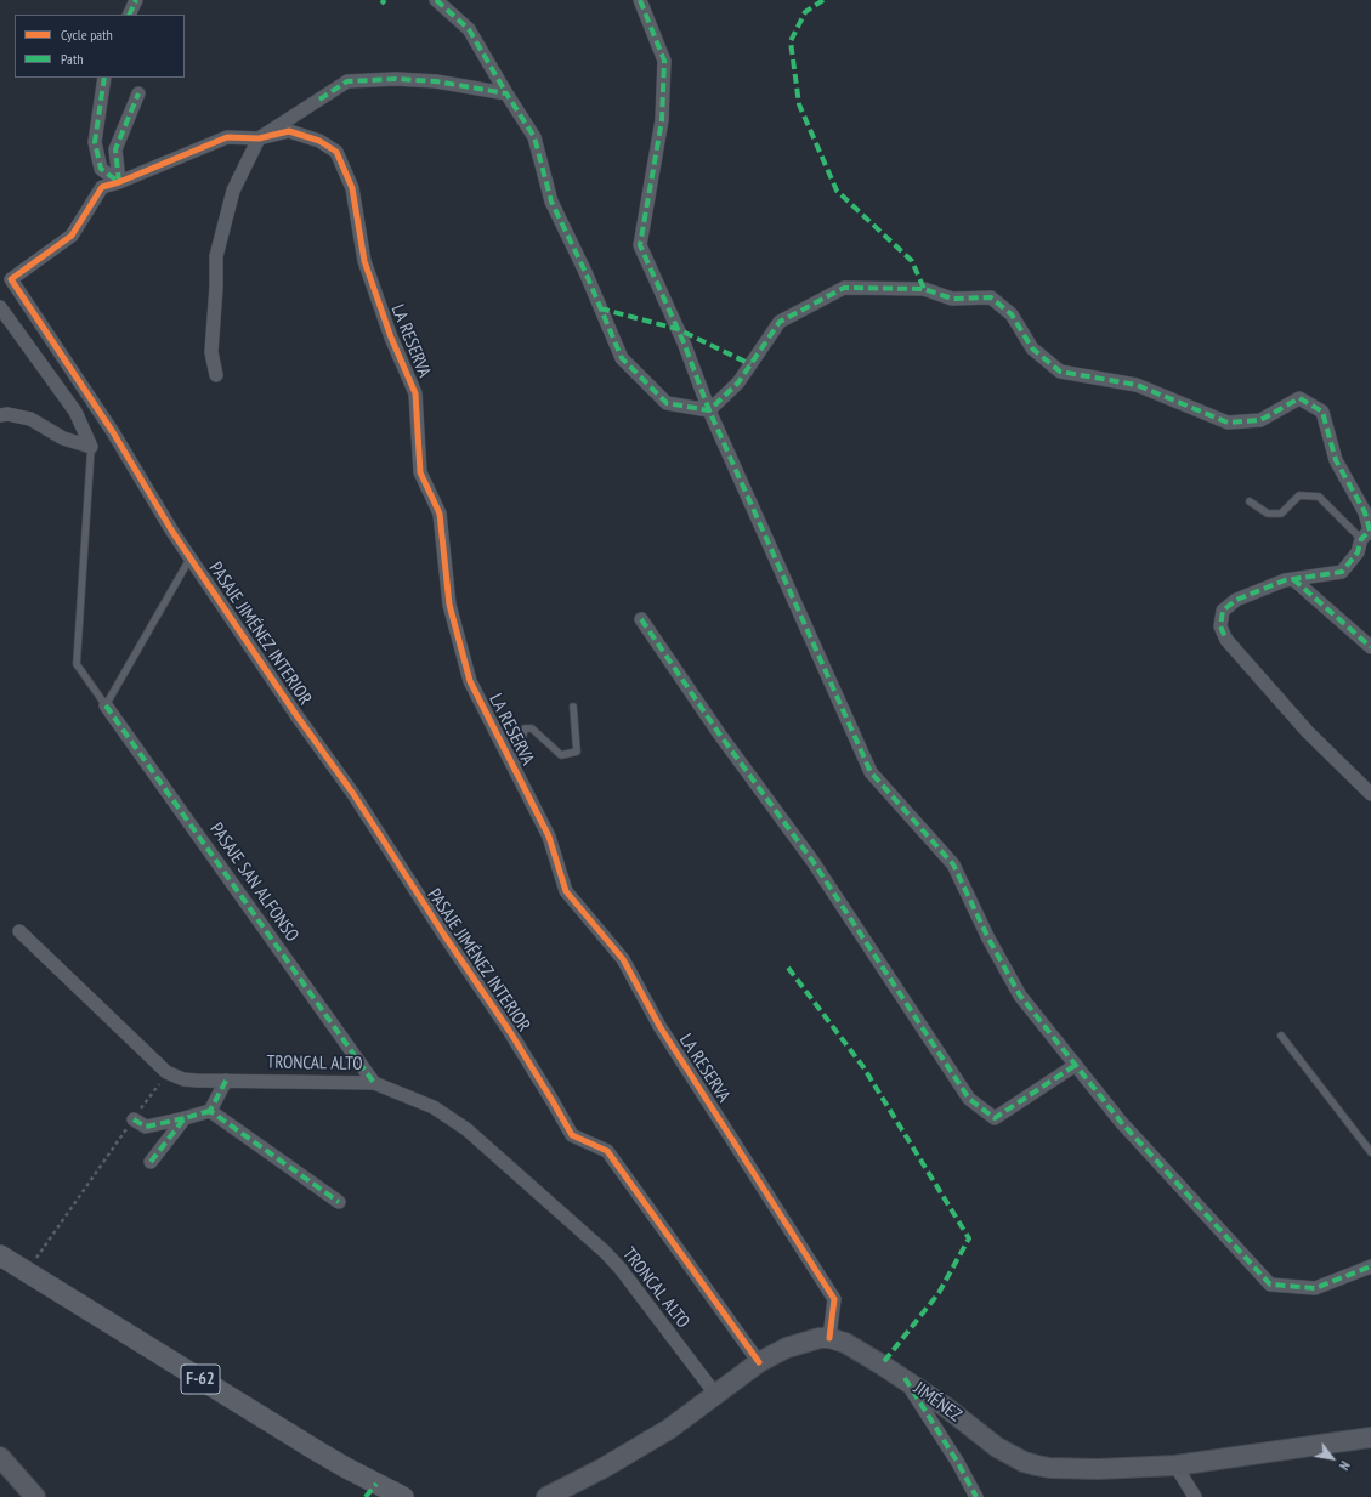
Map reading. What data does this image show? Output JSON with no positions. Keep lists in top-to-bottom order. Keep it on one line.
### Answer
{"streets":{"main road":["F-62"],"street":["LA RESERVA","PASAJE JIMÉNEZ INTERIOR","PASAJE SAN ALFONSO","TRONCAL ALTO","JIMÉNEZ"]},"crossings":[["LA RESERVA","PASAJE JIMÉNEZ INTERIOR"],["LA RESERVA","JIMÉNEZ"],["PASAJE JIMÉNEZ INTERIOR","JIMÉNEZ"],["PASAJE SAN ALFONSO","TRONCAL ALTO"],["TRONCAL ALTO","JIMÉNEZ"]],"legend":["Cycle path","Path"],"north":"bottom right"}
